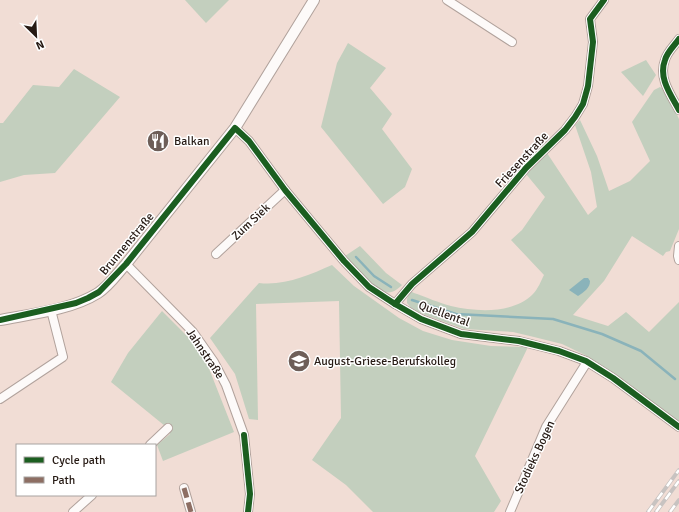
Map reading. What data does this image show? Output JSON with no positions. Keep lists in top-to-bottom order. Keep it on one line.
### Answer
{"streets":{"street":["Friesenstraße","Zum Siek","Brunnenstraße","Quellental","Jahnstraße","Stodieks Bogen"]},"crossings":[["Friesenstraße","Quellental"],["Zum Siek","Quellental"],["Brunnenstraße","Quellental"],["Brunnenstraße","Jahnstraße"],["Quellental","Stodieks Bogen"]],"places":{"restaurant":["Balkan"],"school or university":["August-Griese-Berufskolleg"]},"legend":["Cycle path","Path"],"north":"bottom right"}
